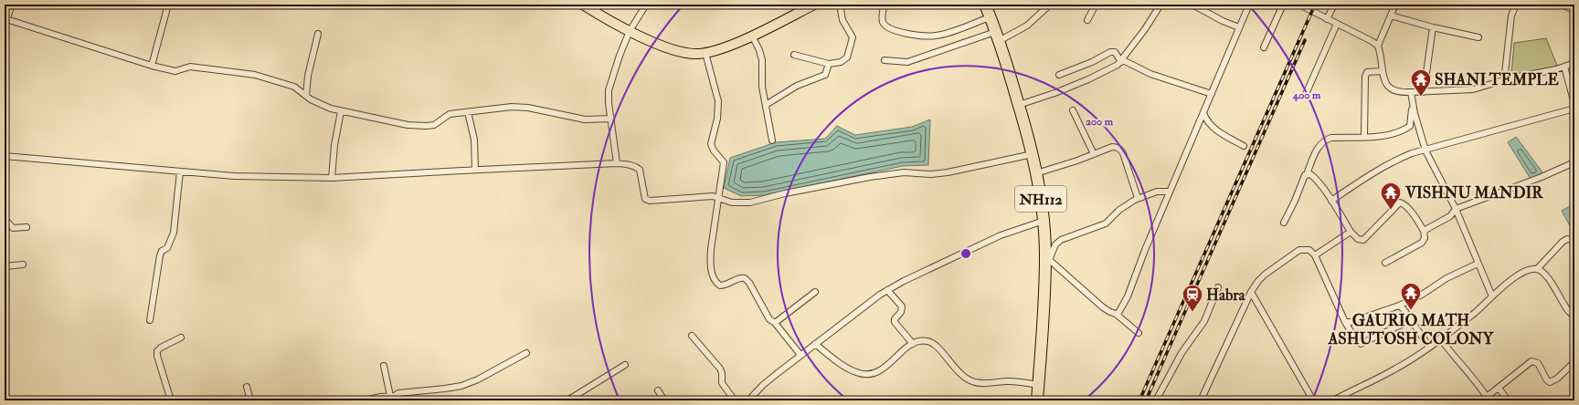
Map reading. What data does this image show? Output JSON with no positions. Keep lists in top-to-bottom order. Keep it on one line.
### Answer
{"streets":{"highway":["NH112"]},"places":{"temple":["SHANI TEMPLE","VISHNU MANDIR","GAURIO MATH ASHUTOSH COLONY"],"station":["Habra"]},"rings":["400 m","200 m"]}
